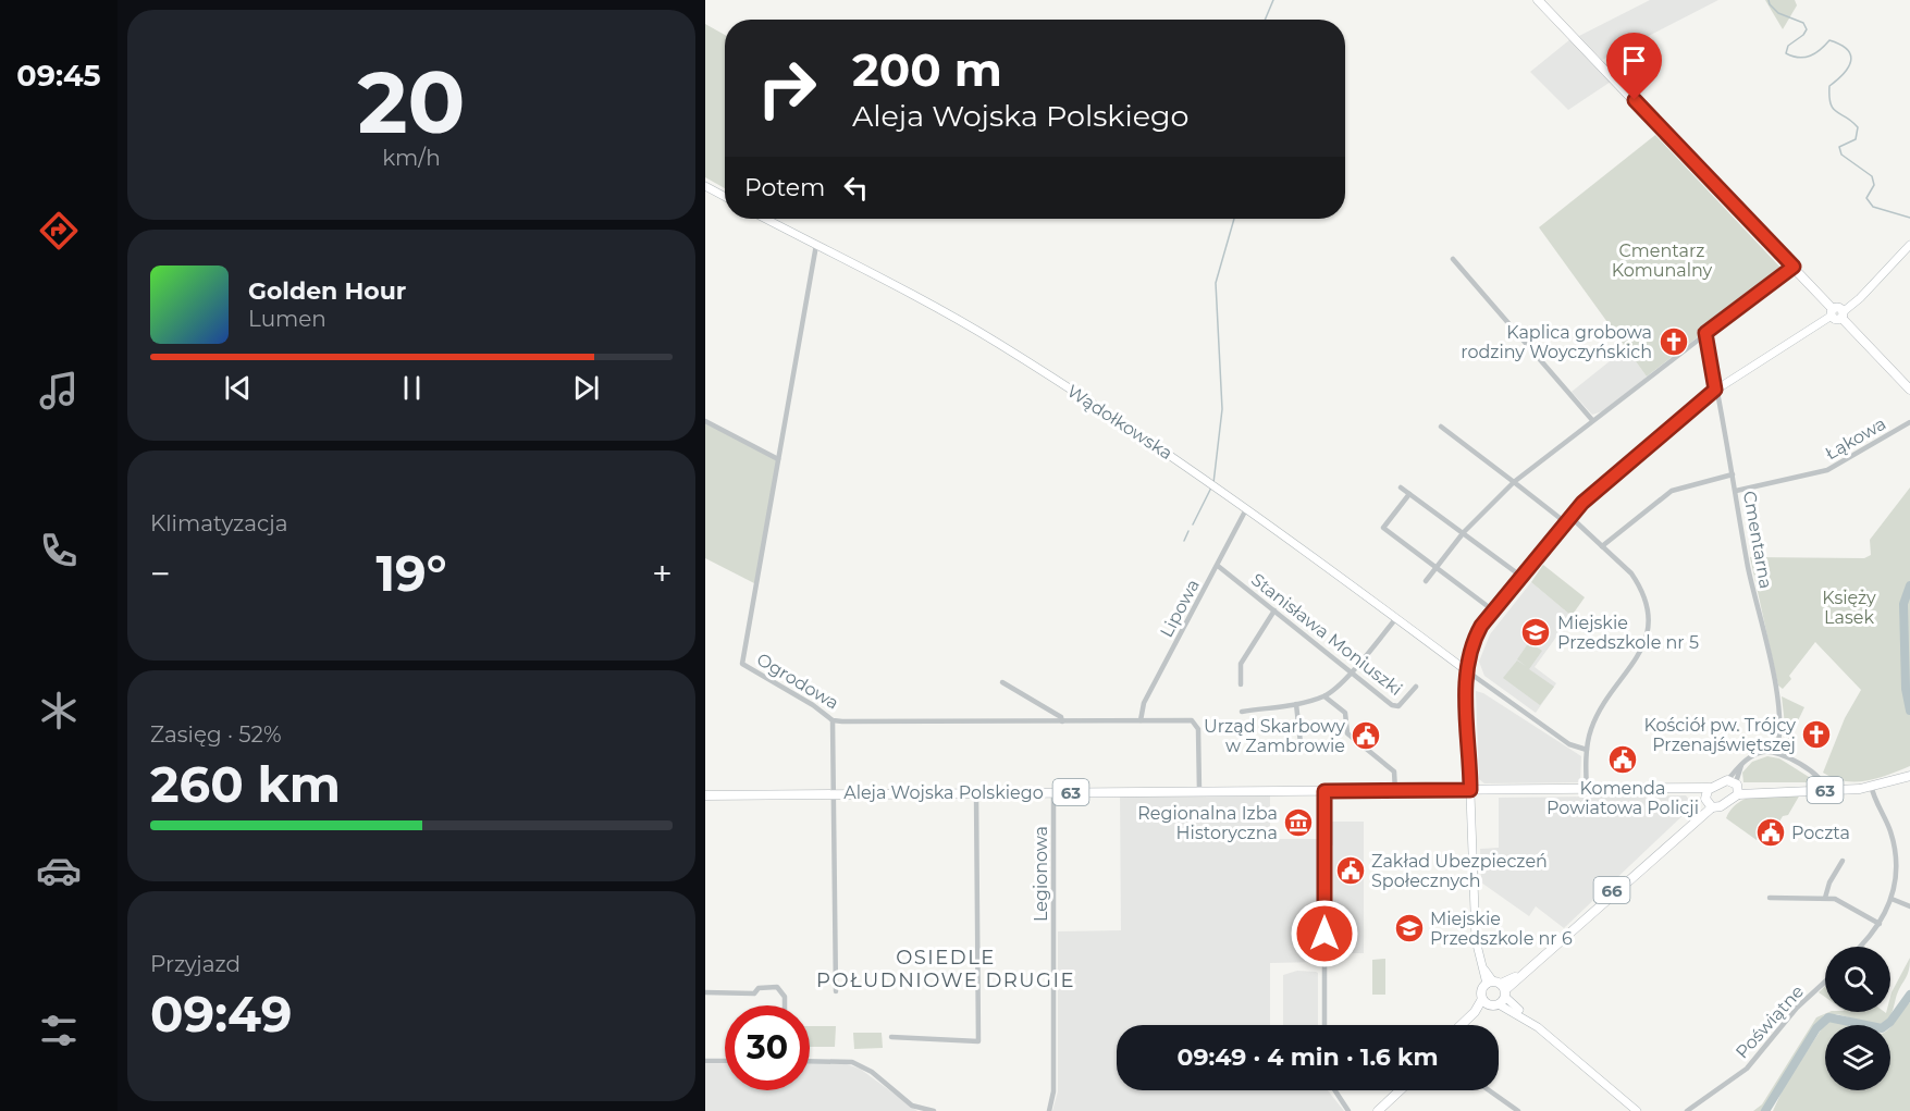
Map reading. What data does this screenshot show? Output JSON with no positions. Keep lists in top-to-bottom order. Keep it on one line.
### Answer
{"streets":{"main road":["63","Aleja Wojska Polskiego","66"],"street":["Wądołkowska","Łąkowa","Cmentarna","Lipowa","Stanisława Moniuszki","Ogrodowa","Legionowa","Poświątne"]},"crossings":[["Wądołkowska","Lipowa"],["Wądołkowska","Ogrodowa"],["Łąkowa","Cmentarna"],["Lipowa","Stanisława Moniuszki"],["Lipowa","Ogrodowa"],["Ogrodowa","Aleja Wojska Polskiego"],["63","Aleja Wojska Polskiego"],["63","66"],["Aleja Wojska Polskiego","Legionowa"],["Aleja Wojska Polskiego","66"]],"districts":["OSIEDLE POŁUDNIOWE DRUGIE"],"parks":["Cmentarz Komunalny","Księży Lasek"],"places":{"church":["Kaplica grobowa rodziny Woyczyńskich","Kościół pw. Trójcy Przenajświętszej"],"school or university":["Miejskie Przedszkole nr 5","Miejskie Przedszkole nr 6"],"public building":["Urząd Skarbowy w Zambrowie","Komenda Powiatowa Policji","Poczta","Zakład Ubezpieczeń Społecznych"],"museum":["Regionalna Izba Historyczna"]},"page":{"tabs":"09:45","tile":[["20","km/h"],"Klimatyzacja",["Zasięg · 52%","260 km"],["Przyjazd","09:49"]],"turn":["200 m","Aleja Wojska Polskiego"],"then":"Potem","song":["Golden Hour","Lumen"],"heat":["−","19°","+"],"limit":"30","trip":"09:49 · 4 min · 1.6 km"}}
